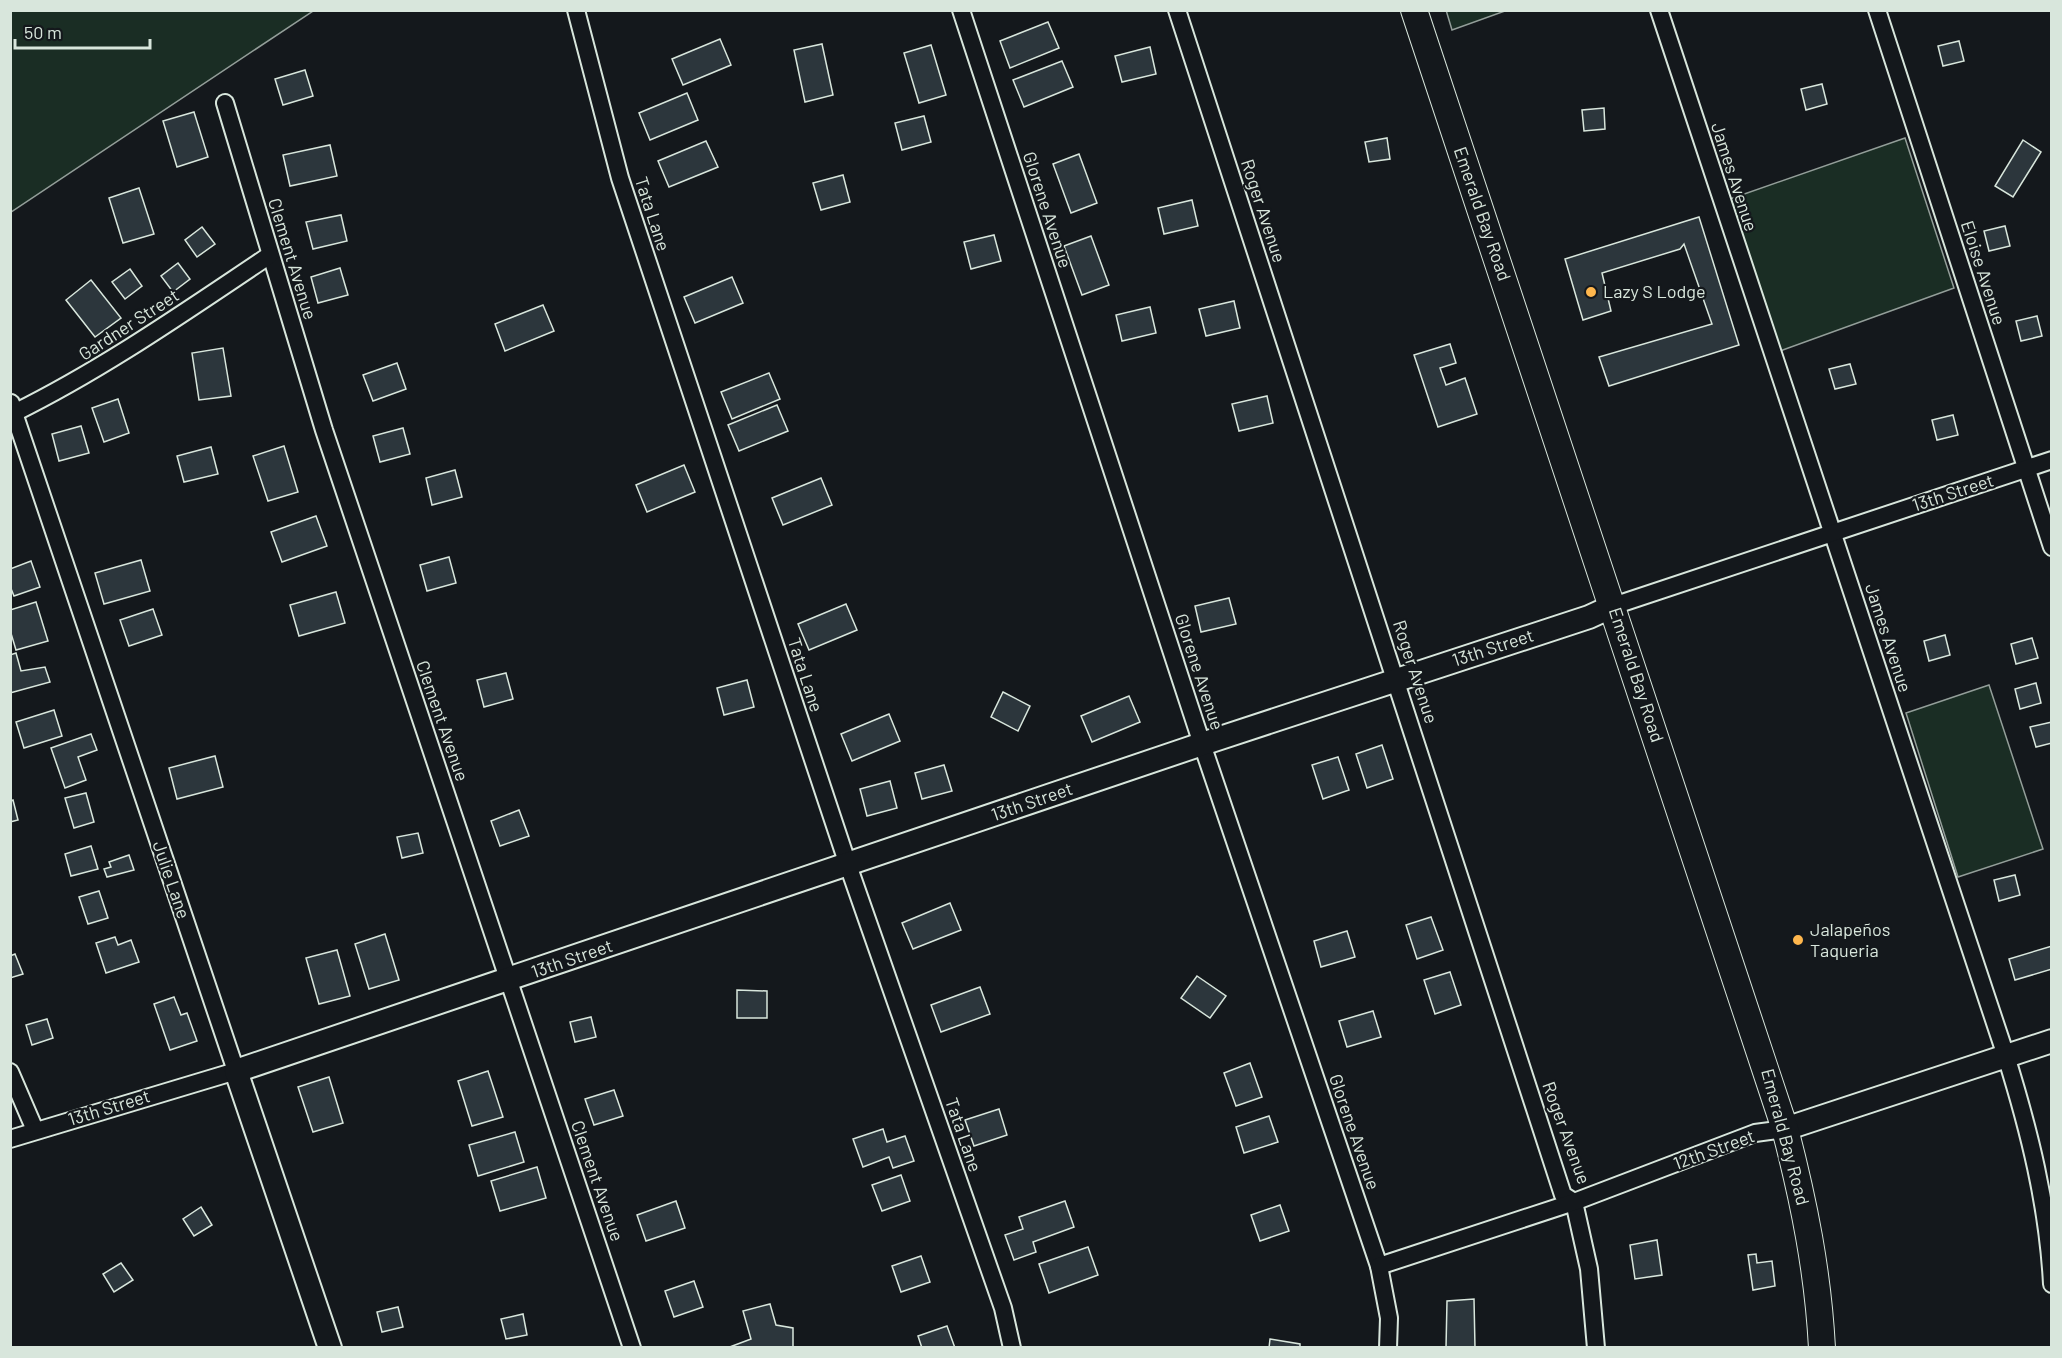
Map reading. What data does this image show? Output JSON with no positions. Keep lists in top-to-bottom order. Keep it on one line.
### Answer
{"streets":{"main road":["Emerald Bay Road"],"street":["James Avenue","Glorene Avenue","Roger Avenue","Tata Lane","Clement Avenue","Eloise Avenue","Gardner Street","13th Street","Julie Lane","12th Street"]},"crossings":[["James Avenue","13th Street"],["James Avenue","12th Street"],["Glorene Avenue","13th Street"],["Glorene Avenue","12th Street"],["Roger Avenue","13th Street"],["Roger Avenue","12th Street"],["Tata Lane","13th Street"],["Emerald Bay Road","13th Street"],["Emerald Bay Road","12th Street"],["Clement Avenue","Gardner Street"],["Clement Avenue","13th Street"],["Eloise Avenue","13th Street"],["Gardner Street","Julie Lane"],["13th Street","Julie Lane"]],"places":["Lazy S Lodge","Jalapeños Taqueria"],"scale_bar":"50 m"}
